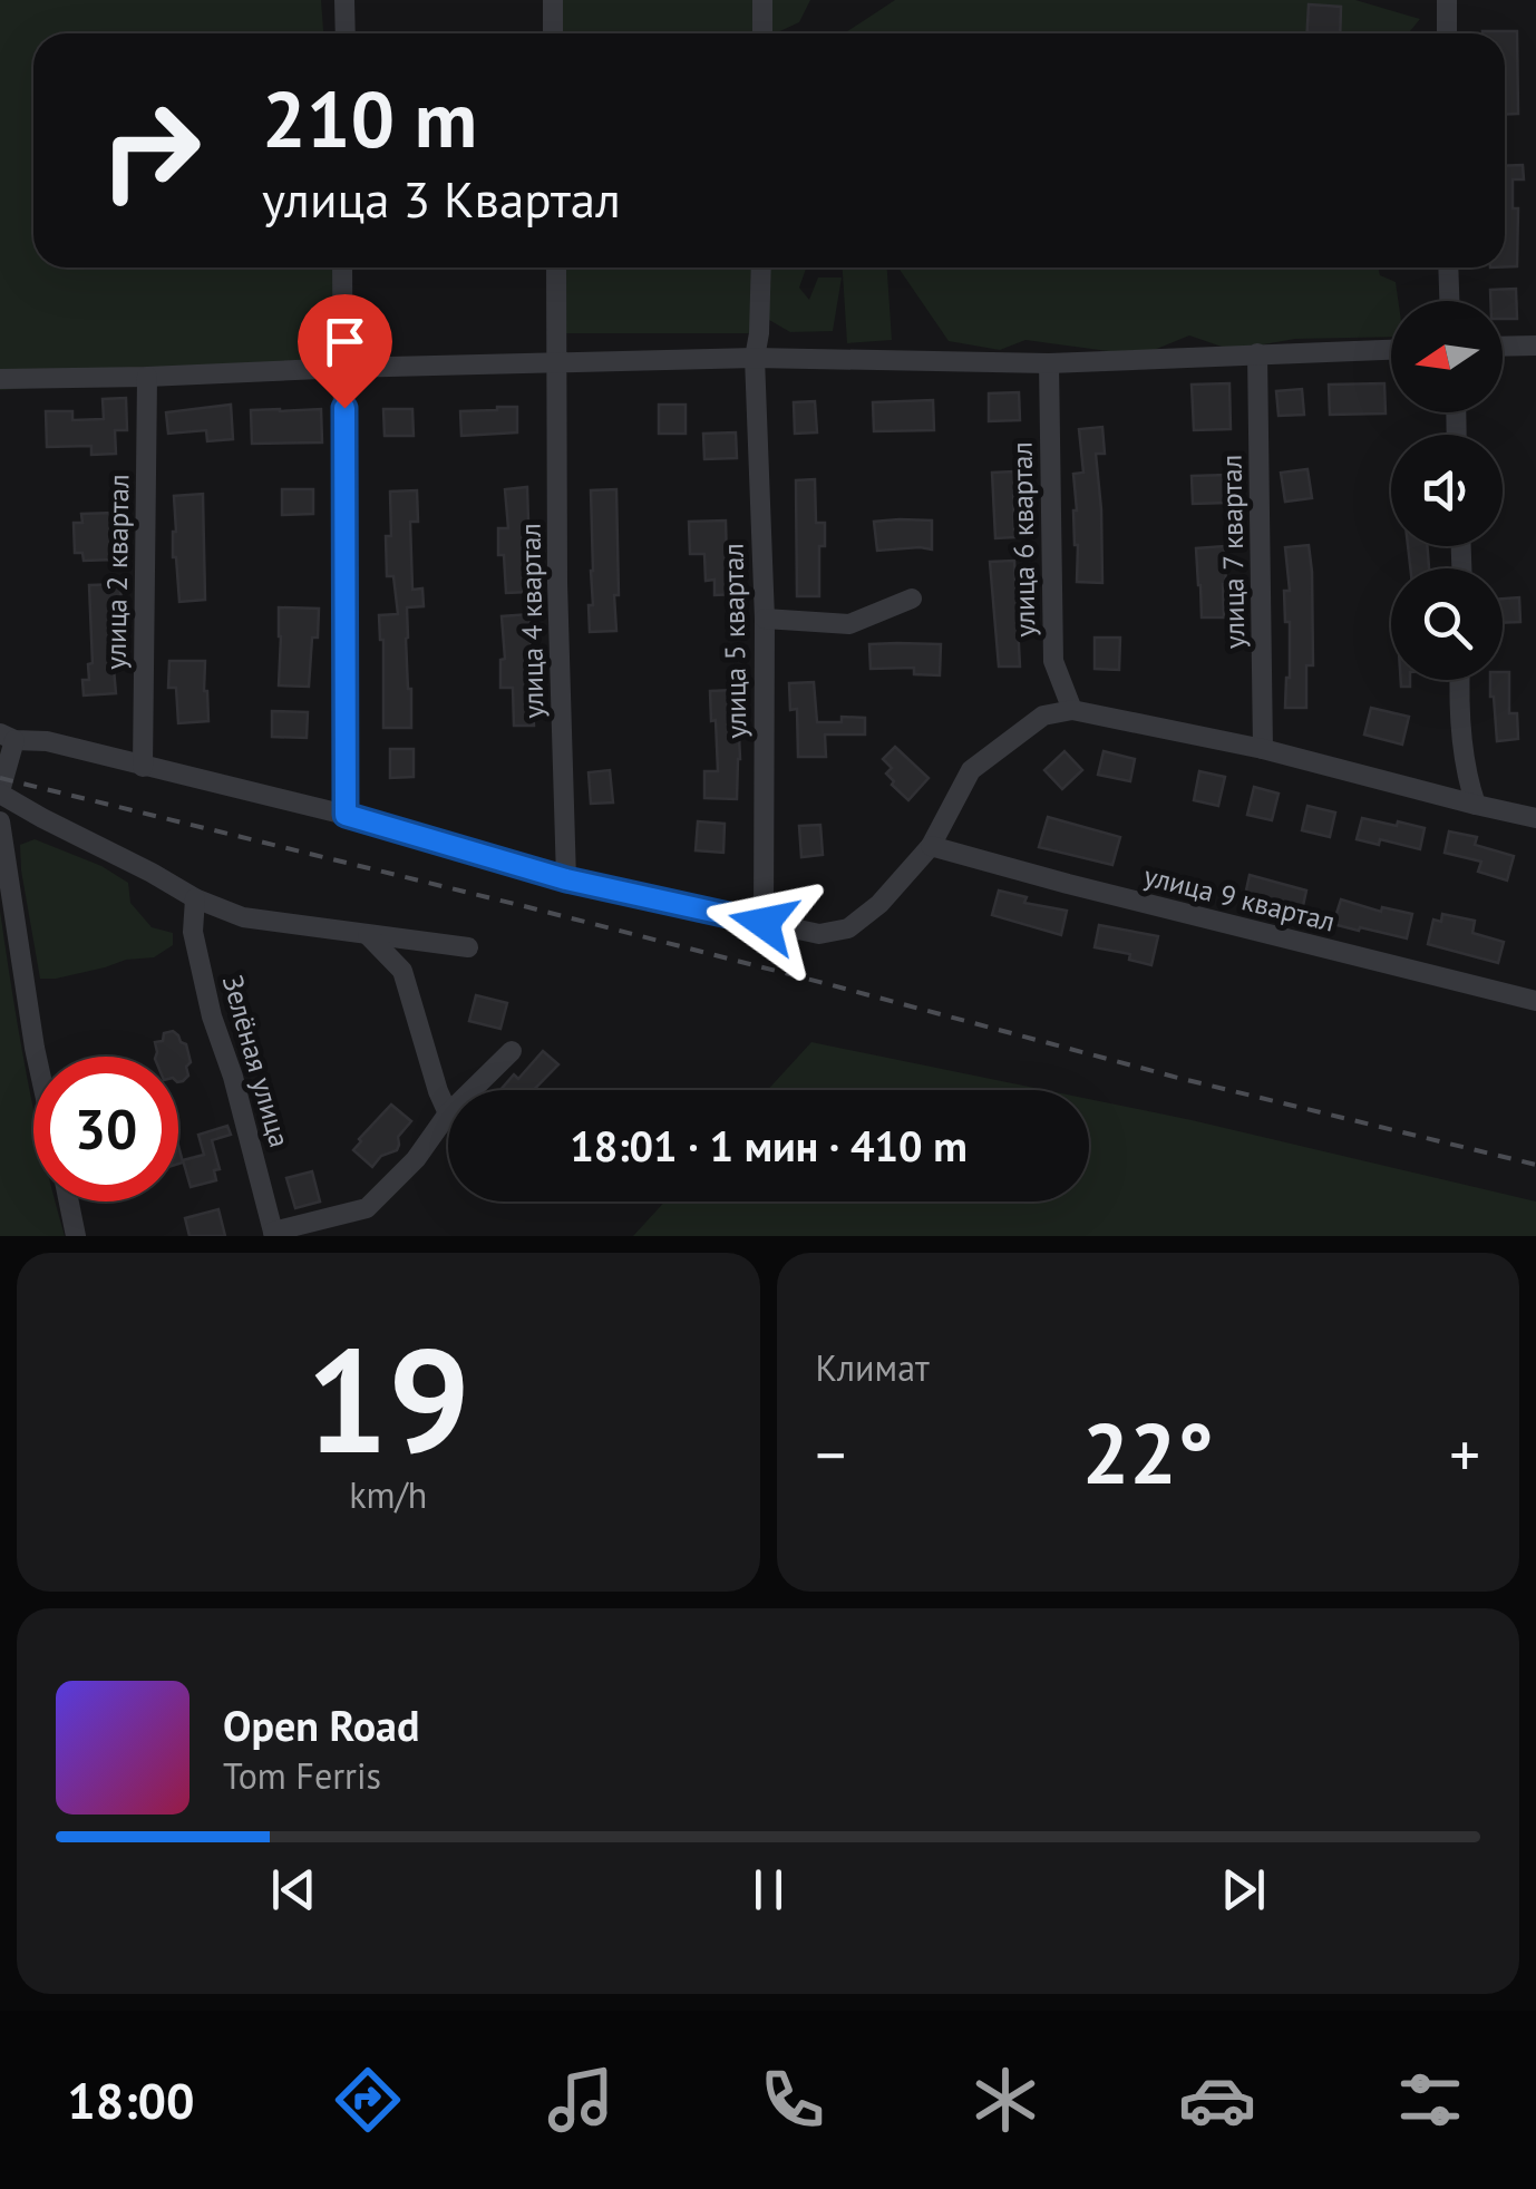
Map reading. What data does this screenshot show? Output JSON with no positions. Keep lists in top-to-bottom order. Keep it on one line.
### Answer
{"streets":{"street":["улица 6 квартал","улица 7 квартал","улица 2 квартал","улица 4 квартал","улица 5 квартал","улица 9 квартал","Зелёная улица"]},"north":"left","page":{"turn":["210 m","улица 3 Квартал"],"limit":"30","trip":"18:01 · 1 мин · 410 m","tile":[["19","km/h"],"Климат"],"heat":["−","22°","+"],"song":["Open Road","Tom Ferris"],"tabs":"18:00"}}
